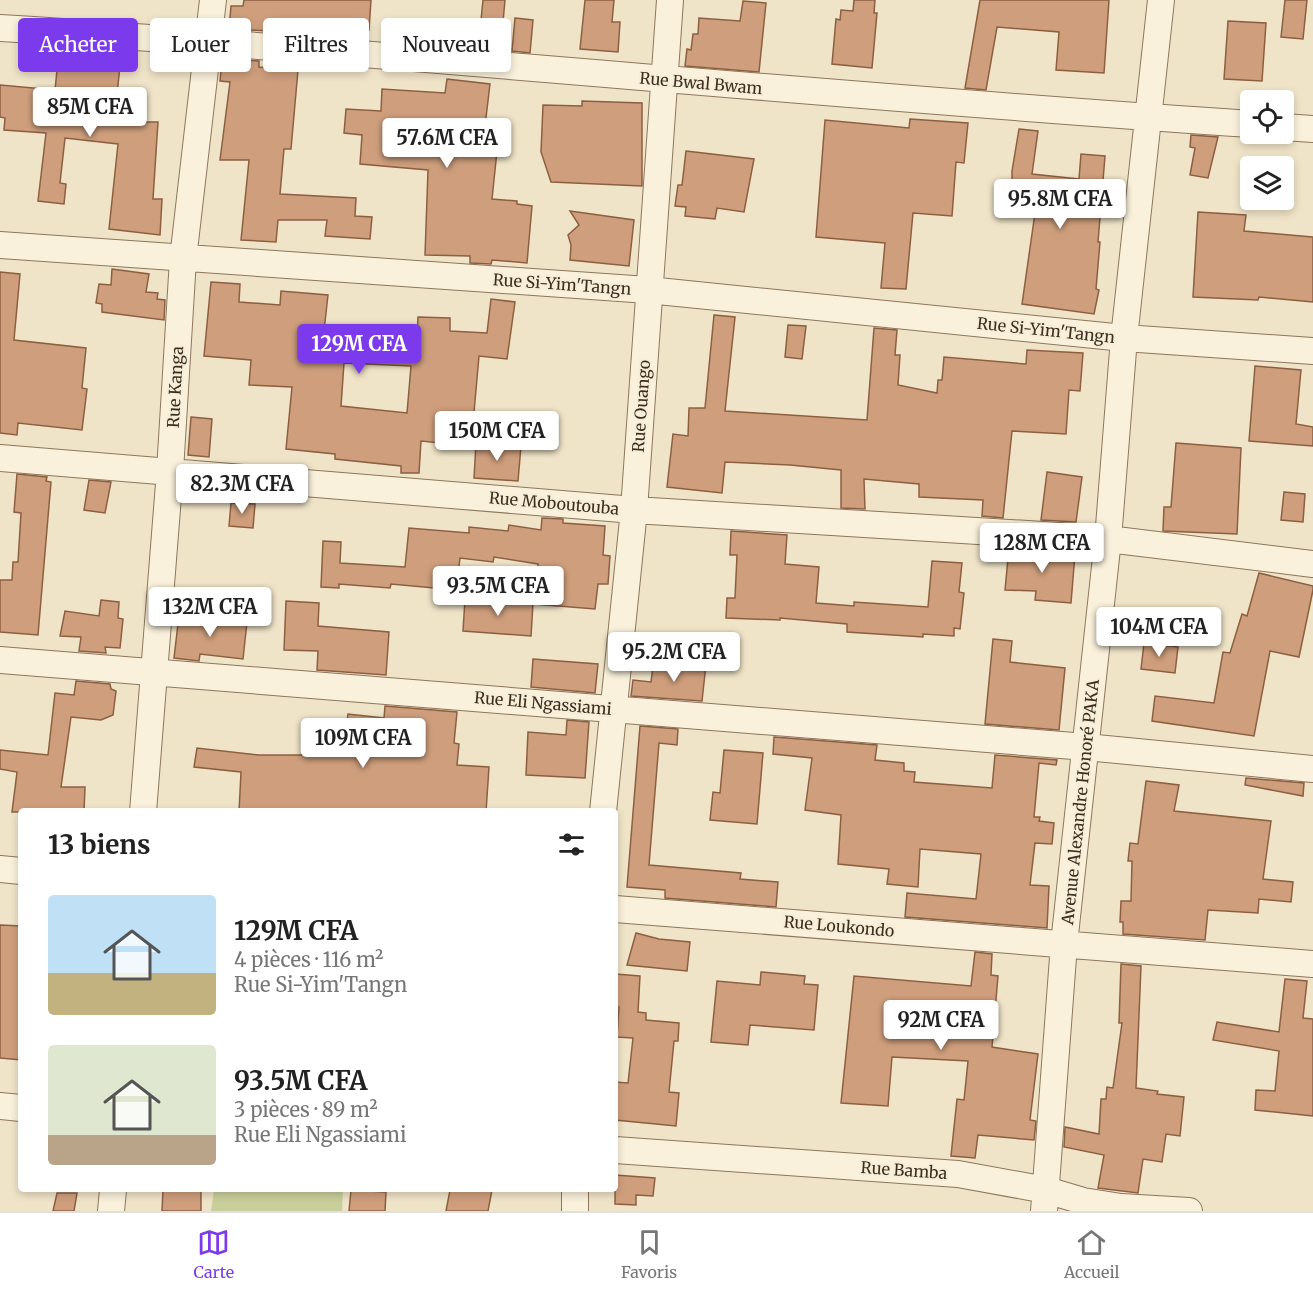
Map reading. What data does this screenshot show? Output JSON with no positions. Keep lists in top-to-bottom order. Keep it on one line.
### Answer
{"streets":{"street":["Rue Bwal Bwam","Rue Si-Yim'Tangn","Rue Kanga","Rue Ouango","Rue Moboutouba","Rue Eli Ngassiami","Avenue Alexandre Honoré PAKA","Rue Loukondo","Rue Bamba"]},"crossings":[["Rue Bwal Bwam","Rue Ouango"],["Rue Bwal Bwam","Avenue Alexandre Honoré PAKA"],["Rue Si-Yim'Tangn","Rue Kanga"],["Rue Si-Yim'Tangn","Rue Ouango"],["Rue Si-Yim'Tangn","Avenue Alexandre Honoré PAKA"],["Rue Kanga","Rue Moboutouba"],["Rue Kanga","Rue Eli Ngassiami"],["Rue Ouango","Rue Moboutouba"],["Rue Ouango","Rue Eli Ngassiami"],["Rue Moboutouba","Avenue Alexandre Honoré PAKA"],["Rue Eli Ngassiami","Avenue Alexandre Honoré PAKA"],["Avenue Alexandre Honoré PAKA","Rue Loukondo"],["Avenue Alexandre Honoré PAKA","Rue Bamba"]],"page":{"chip":["Acheter","Louer","Filtres","Nouveau"],"price":["85M CFA","57.6M CFA","95.8M CFA","129M CFA","150M CFA","82.3M CFA","128M CFA","93.5M CFA","132M CFA","104M CFA","95.2M CFA","109M CFA","92M CFA"],"heading":"13 biens","list":[{"name":"129M CFA","note":"4 pièces · 116 m² · Rue Si-Yim'Tangn"},{"name":"93.5M CFA","note":"3 pièces · 89 m² · Rue Eli Ngassiami"}],"tabs":["Carte","Favoris","Accueil"]}}
